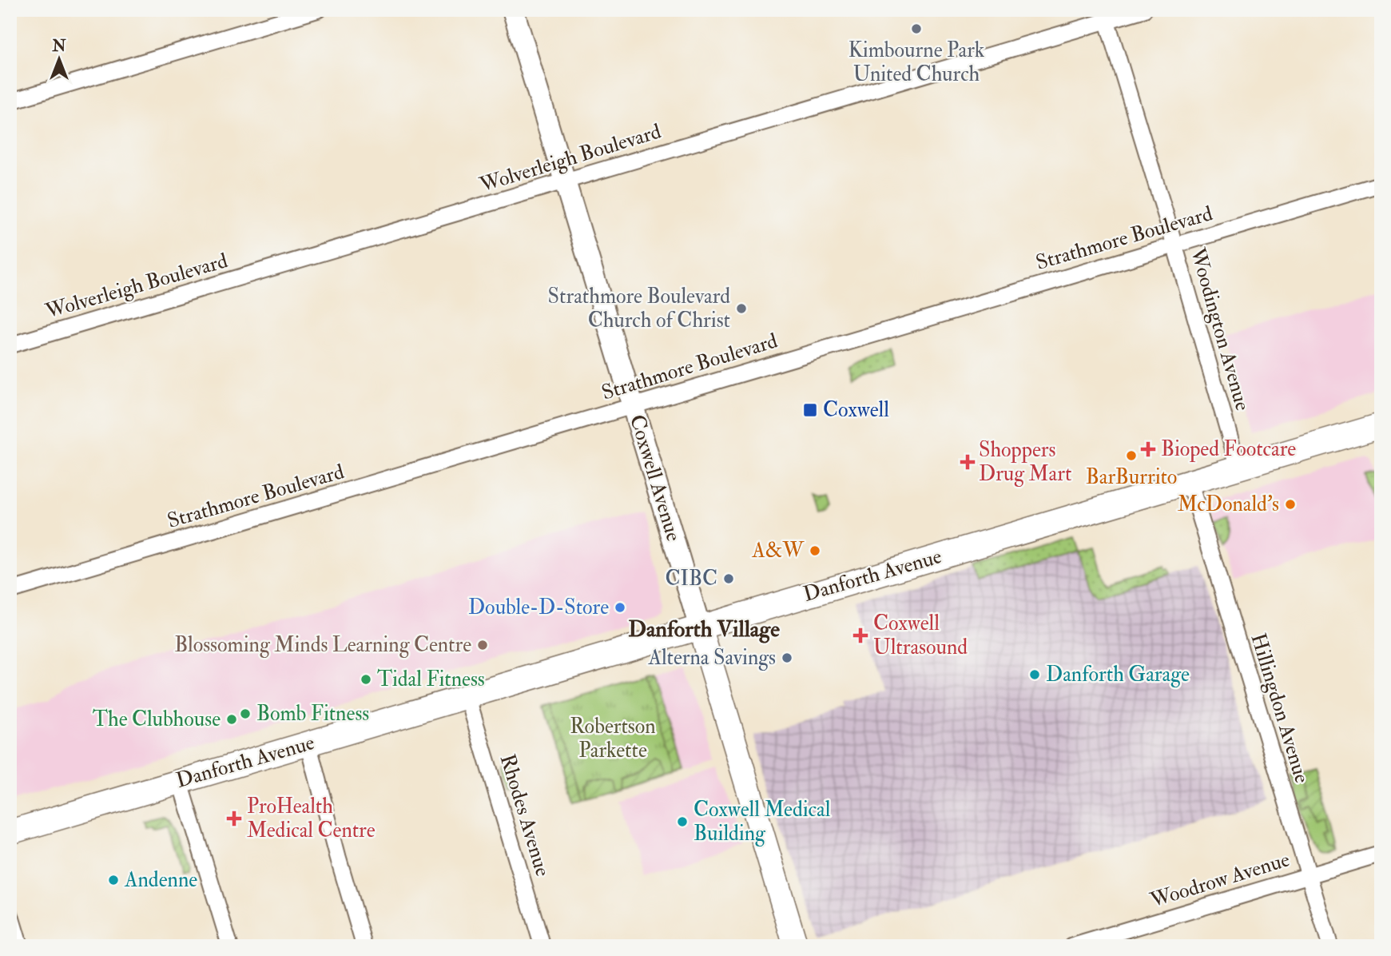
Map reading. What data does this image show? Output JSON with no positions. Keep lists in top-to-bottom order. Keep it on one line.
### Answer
{"streets":{"main road":["Coxwell Avenue","Danforth Avenue"],"street":["Wolverleigh Boulevard","Strathmore Boulevard","Woodington Avenue","Hillingdon Avenue","Rhodes Avenue","Woodrow Avenue"]},"crossings":[["Wolverleigh Boulevard","Woodington Avenue"],["Wolverleigh Boulevard","Coxwell Avenue"],["Strathmore Boulevard","Woodington Avenue"],["Strathmore Boulevard","Coxwell Avenue"],["Woodington Avenue","Danforth Avenue"],["Coxwell Avenue","Danforth Avenue"],["Danforth Avenue","Hillingdon Avenue"],["Danforth Avenue","Rhodes Avenue"],["Hillingdon Avenue","Woodrow Avenue"]],"districts":["Danforth Village"],"parks":["Robertson Parkette"],"places":{"other":["Kimbourne Park United Church","Strathmore Boulevard Church of Christ","BarBurrito","McDonald's","A&W","CIBC","Double-D-Store","Blossoming Minds Learning Centre","Alterna Savings","Danforth Garage","Tidal Fitness","Bomb Fitness","The Clubhouse","Coxwell Medical Building","Andenne"],"transit":["Coxwell"],"health":["Bioped Footcare","Shoppers Drug Mart","Coxwell Ultrasound","ProHealth Medical Centre"]},"north":"top"}
